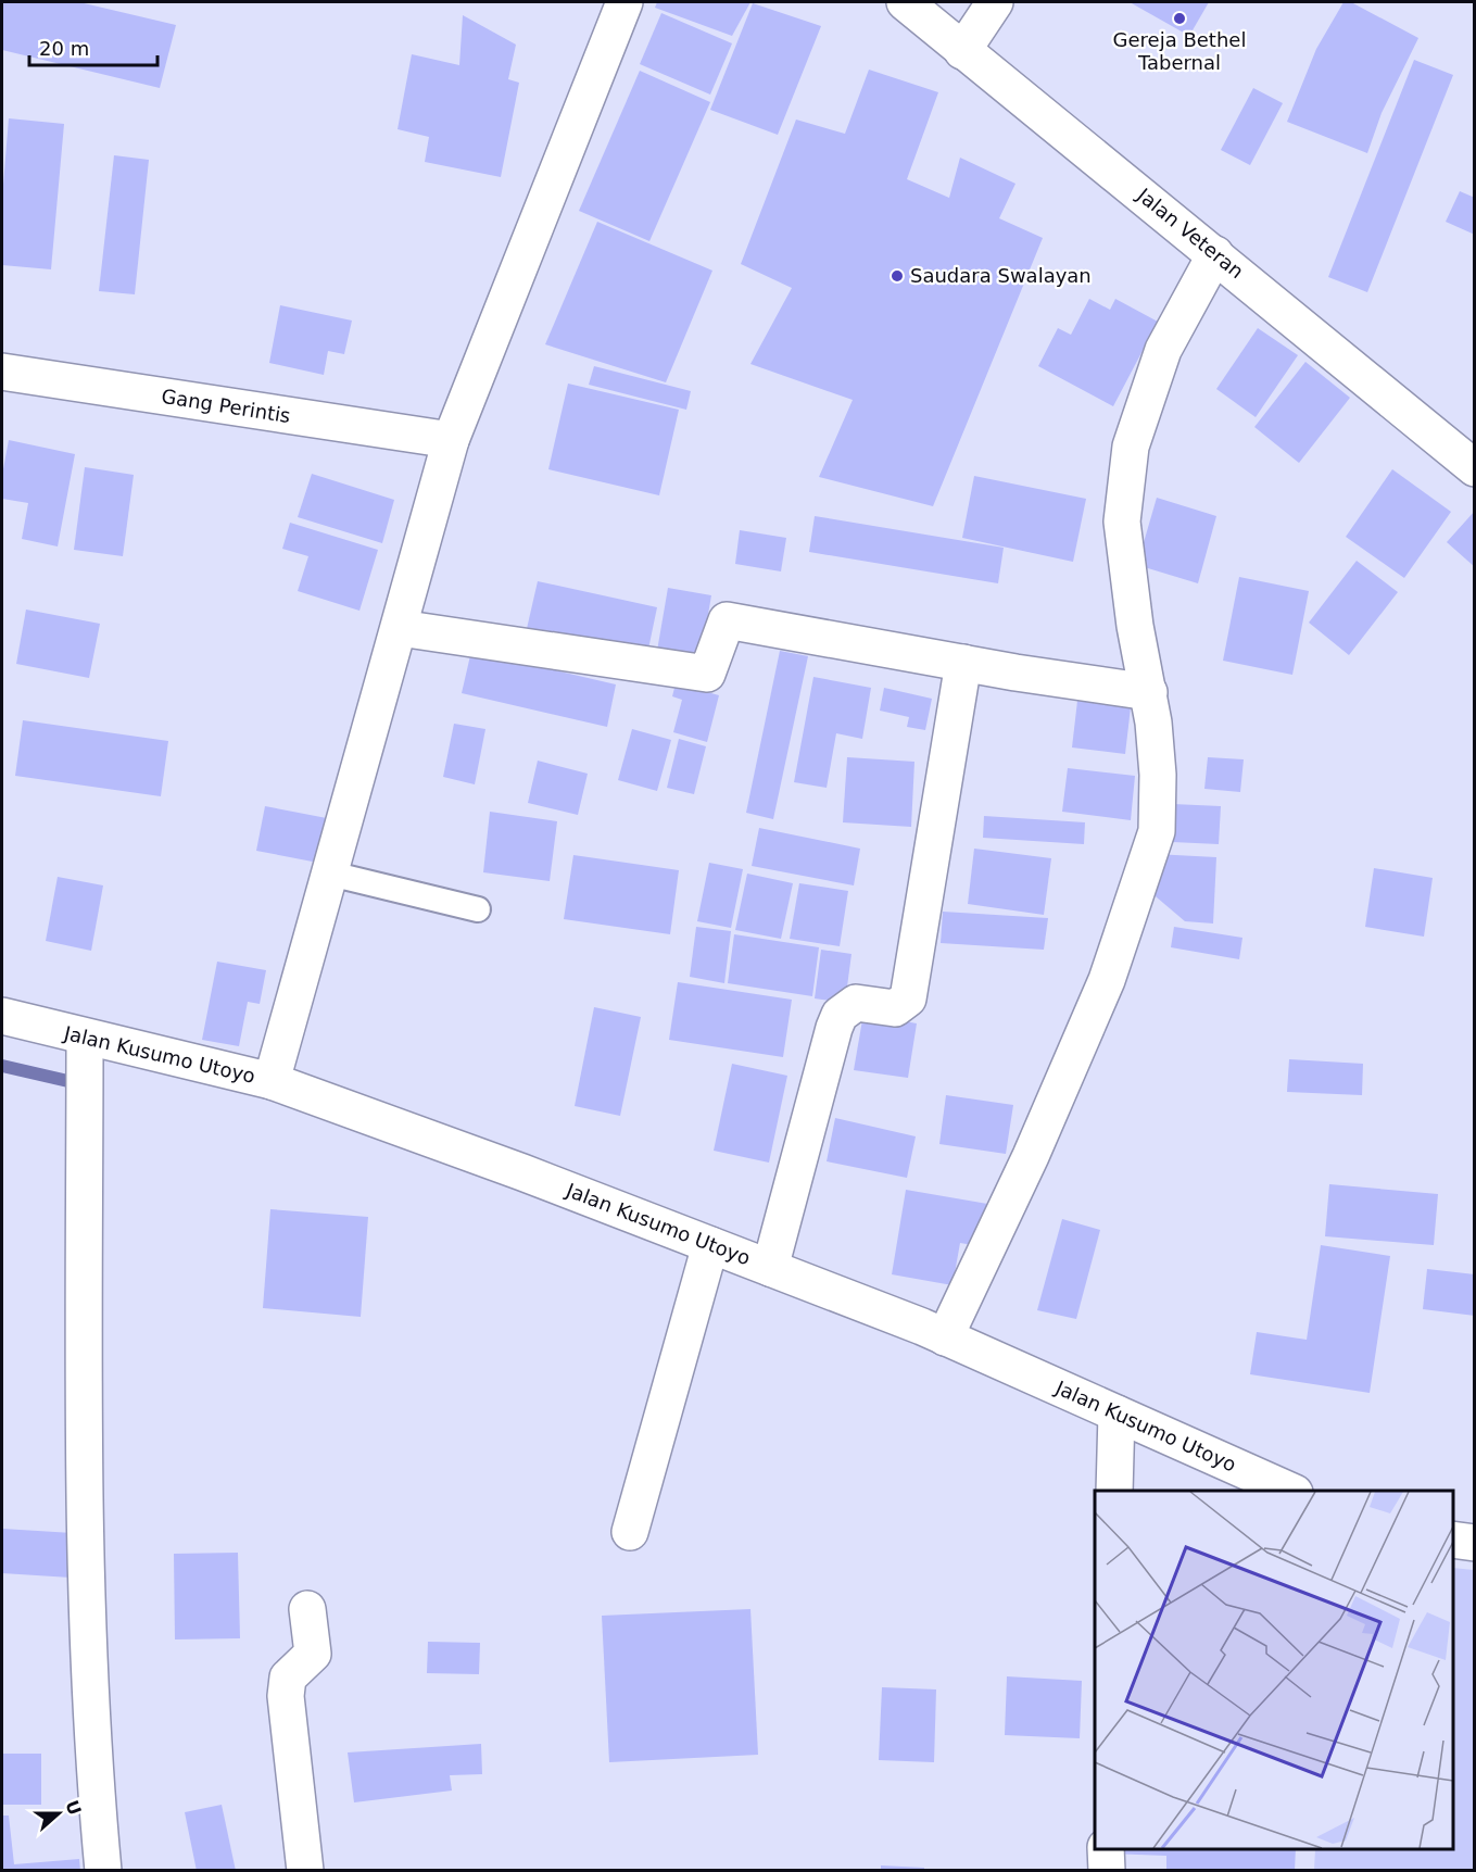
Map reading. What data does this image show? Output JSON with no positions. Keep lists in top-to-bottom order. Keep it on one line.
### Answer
{"streets":{"street":["Jalan Veteran","Gang Perintis","Jalan Kusumo Utoyo"]},"places":["Gereja Bethel Tabernal","Saudara Swalayan"],"scale_bar":"20 m","north":"right"}
